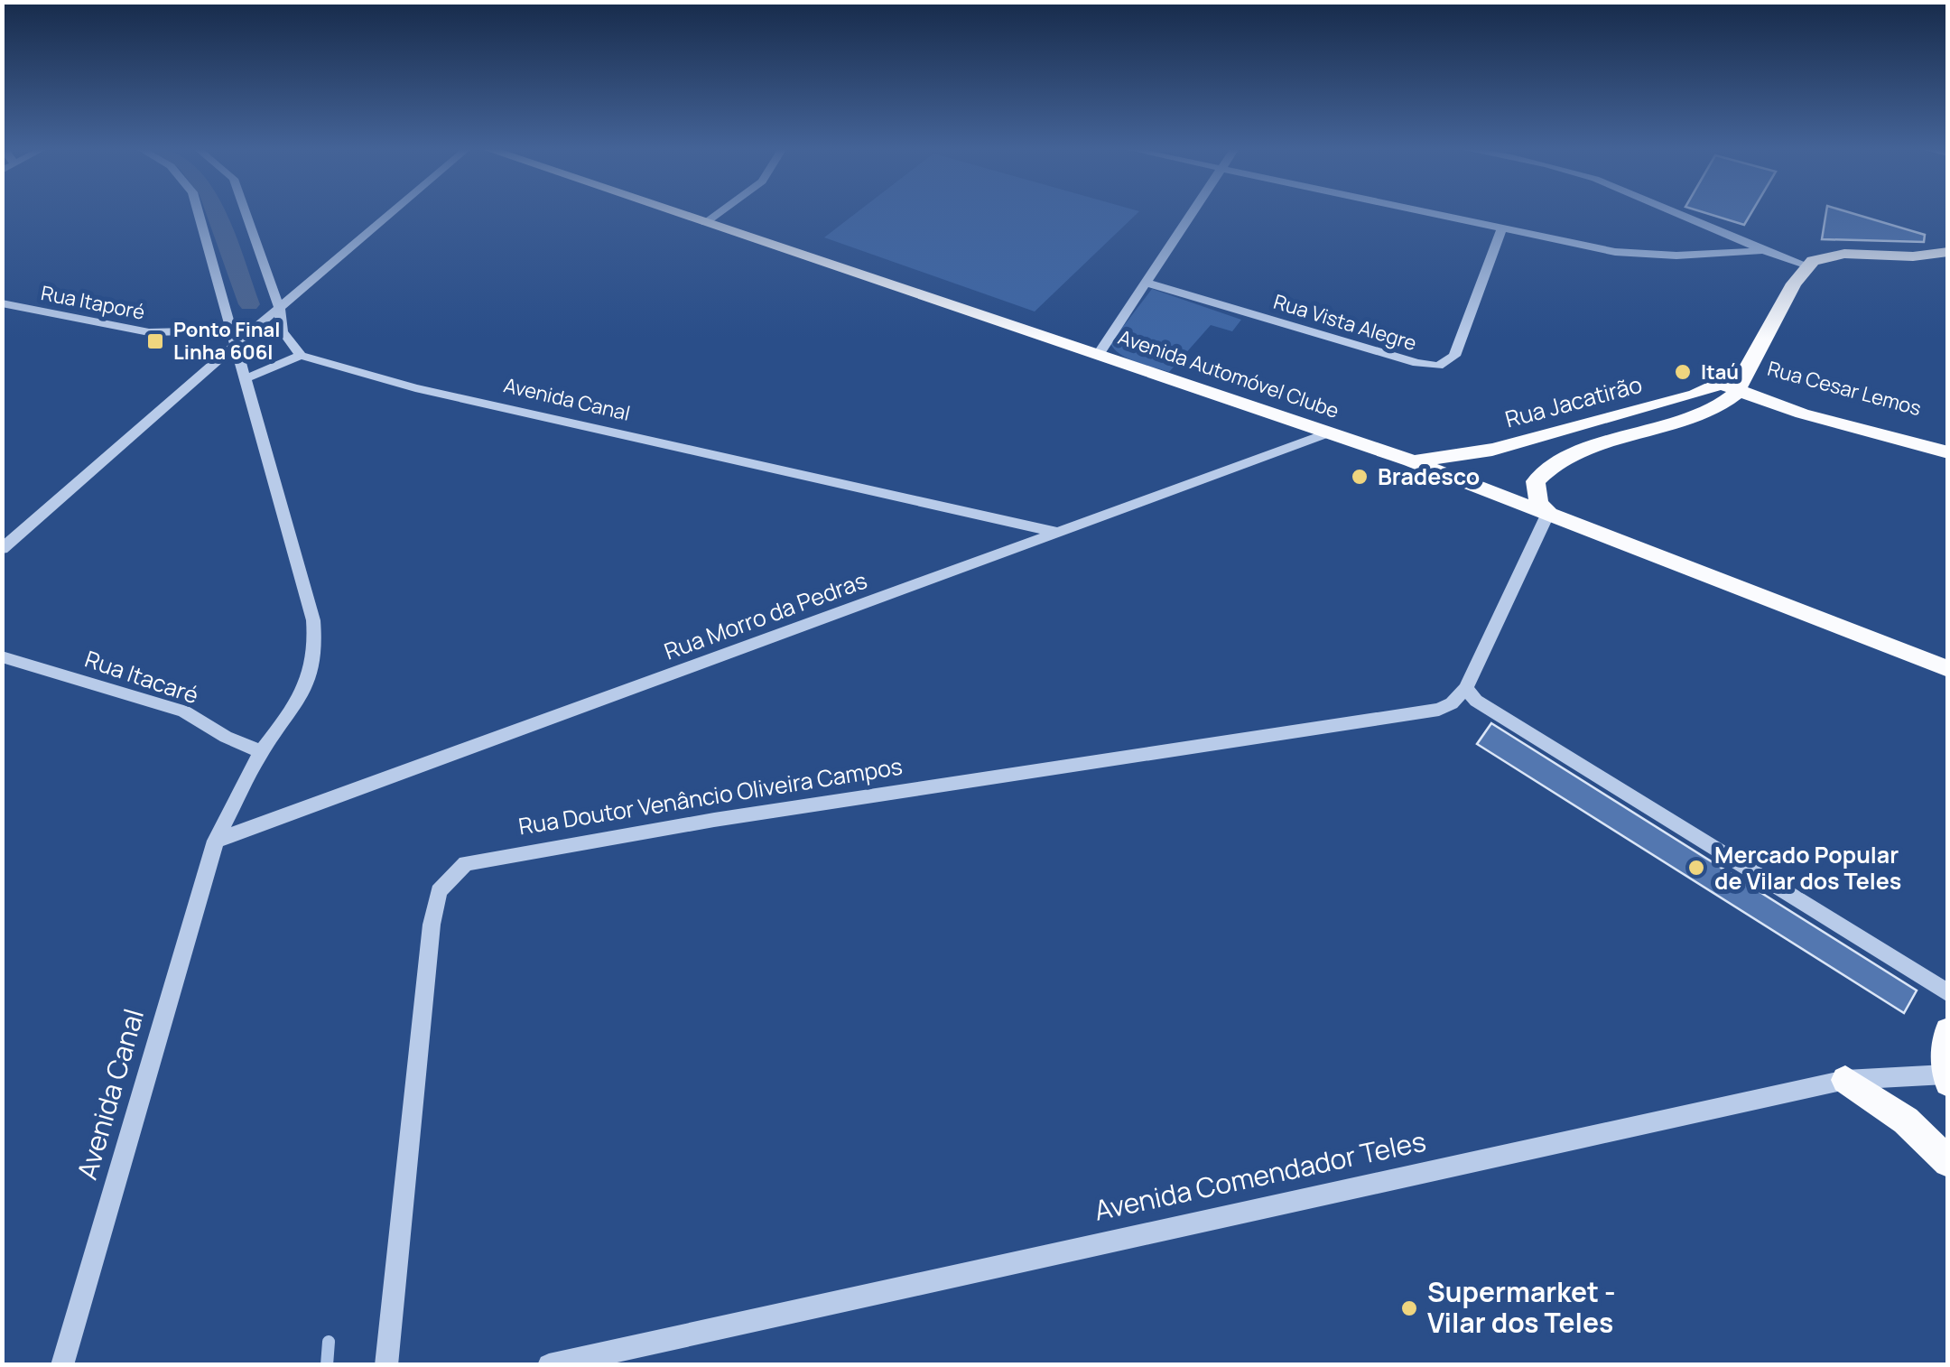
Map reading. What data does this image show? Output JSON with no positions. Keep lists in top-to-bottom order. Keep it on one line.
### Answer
{"streets":{"main road":["Avenida Automóvel Clube","Rua Cesar Lemos","Rua Jacatirão","Avenida Comendador Teles"],"street":["Rua Itaporé","Rua Vista Alegre","Avenida Canal","Rua Morro da Pedras","Rua Itacaré","Rua Doutor Venâncio Oliveira Campos"]},"crossings":[["Avenida Automóvel Clube","Rua Jacatirão"],["Avenida Automóvel Clube","Rua Morro da Pedras"],["Rua Cesar Lemos","Rua Jacatirão"],["Avenida Canal","Rua Morro da Pedras"]],"places":{"transit":["Ponto Final Linha 606I"],"other":["Itaú","Bradesco","Mercado Popular de Vilar dos Teles","Supermarket - Vilar dos Teles"]}}
